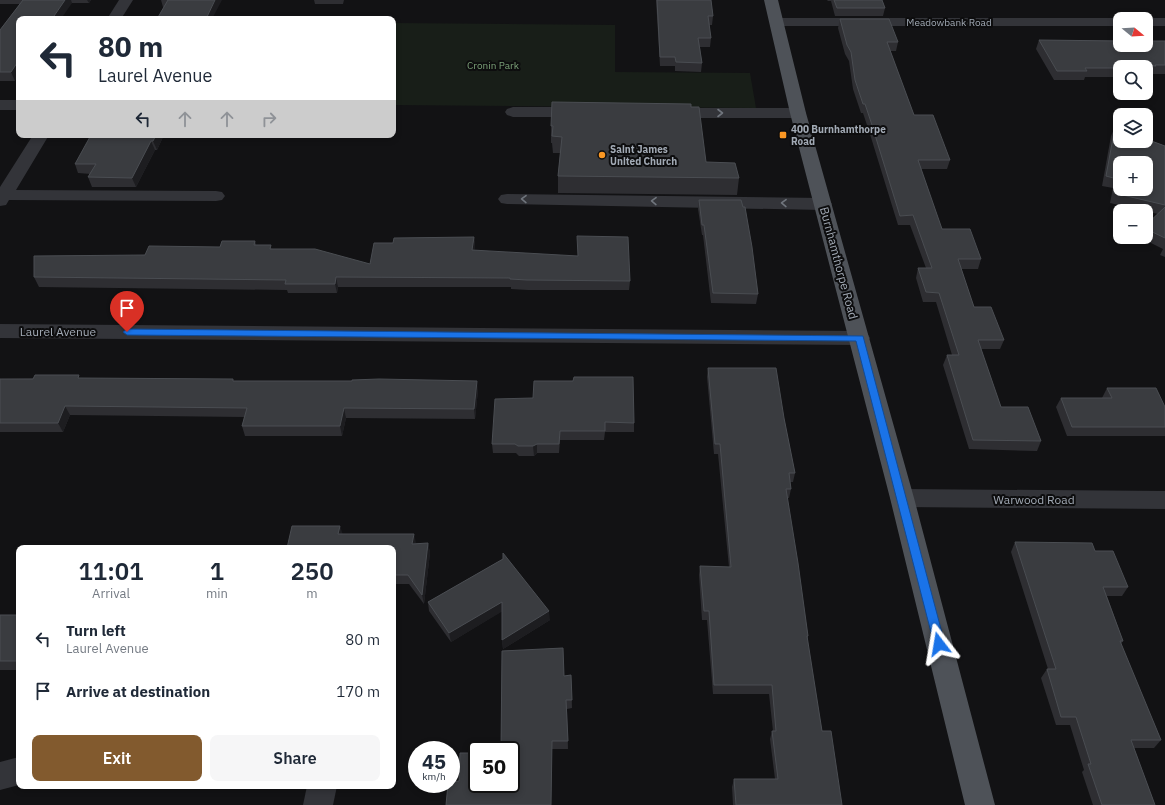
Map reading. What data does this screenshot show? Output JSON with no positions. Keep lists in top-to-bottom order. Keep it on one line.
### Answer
{"streets":{"main road":["Burnhamthorpe Road"],"street":["Meadowbank Road","Laurel Avenue","Warwood Road"]},"crossings":[["Meadowbank Road","Burnhamthorpe Road"],["Burnhamthorpe Road","Laurel Avenue"],["Burnhamthorpe Road","Warwood Road"]],"parks":["Cronin Park"],"places":{"transit":["400 Burnhamthorpe Road"],"other":["Saint James United Church"]},"north":"right","page":{"map_buttons":["+","−"],"turn":["80 m","Laurel Avenue"],"eta":["11:01","Arrival","1","min","250","m"],"list":[{"name":"Turn left","note":"Laurel Avenue","value":"80 m"},{"name":"Arrive at destination","value":"170 m"}],"buttons":["Exit","Share"],"speed":"45 km/h","limit":"50"}}
